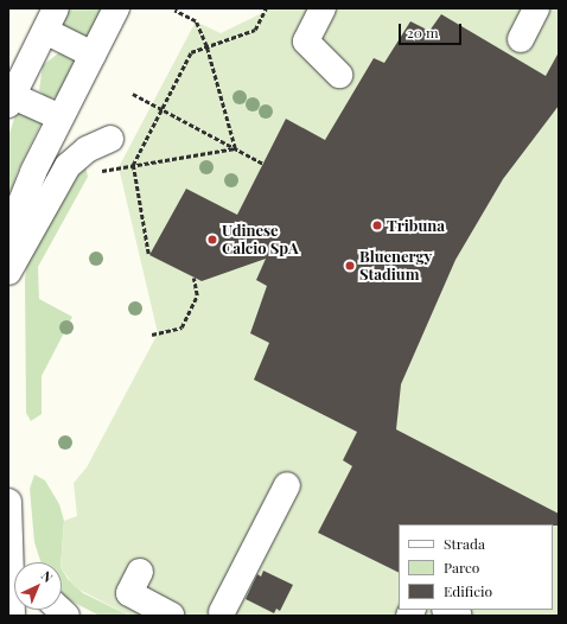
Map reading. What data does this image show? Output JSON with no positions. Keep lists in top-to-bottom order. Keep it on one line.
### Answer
{"places":["Tribuna","Udinese Calcio SpA","Bluenergy Stadium"],"legend":["Strada","Parco","Edificio"],"scale_bar":"20 m","north":"top right"}
